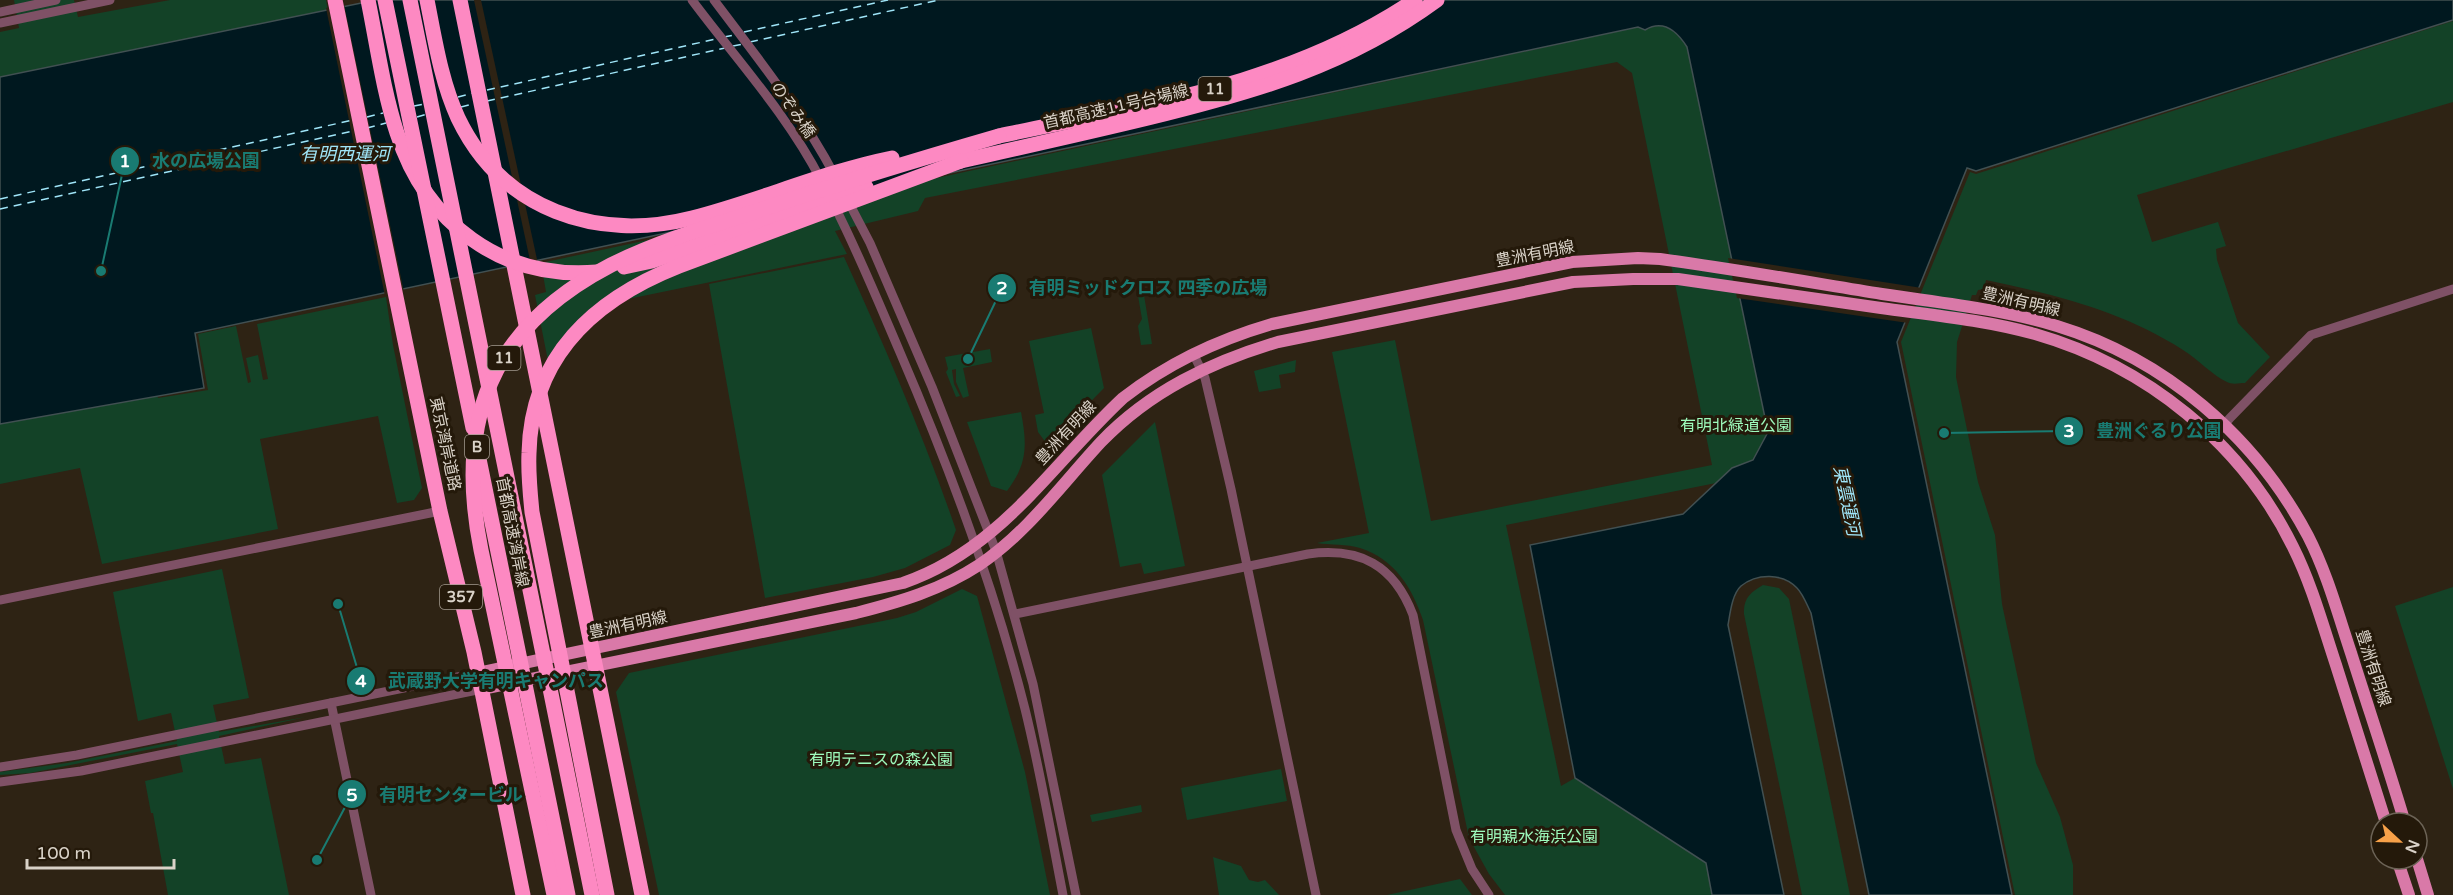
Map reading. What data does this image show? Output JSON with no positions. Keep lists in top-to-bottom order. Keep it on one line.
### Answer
{"streets":{"highway":["11","首都高速11号台場線","東京湾岸道路","B","首都高速湾岸線","357"],"main road":["豊洲有明線"],"street":["のぞみ橋"]},"crossings":[["11","首都高速11号台場線"],["のぞみ橋","豊洲有明線"],["豊洲有明線","東京湾岸道路"]],"water":["有明西運河","東雲運河"],"parks":["有明北緑道公園","有明テニスの森公園","有明親水海浜公園"],"places":["水の広場公園","有明ミッドクロス 四季の広場","豊洲ぐるり公園","武蔵野大学有明キャンパス","有明センタービル"],"scale_bar":"100 m","north":"right"}
